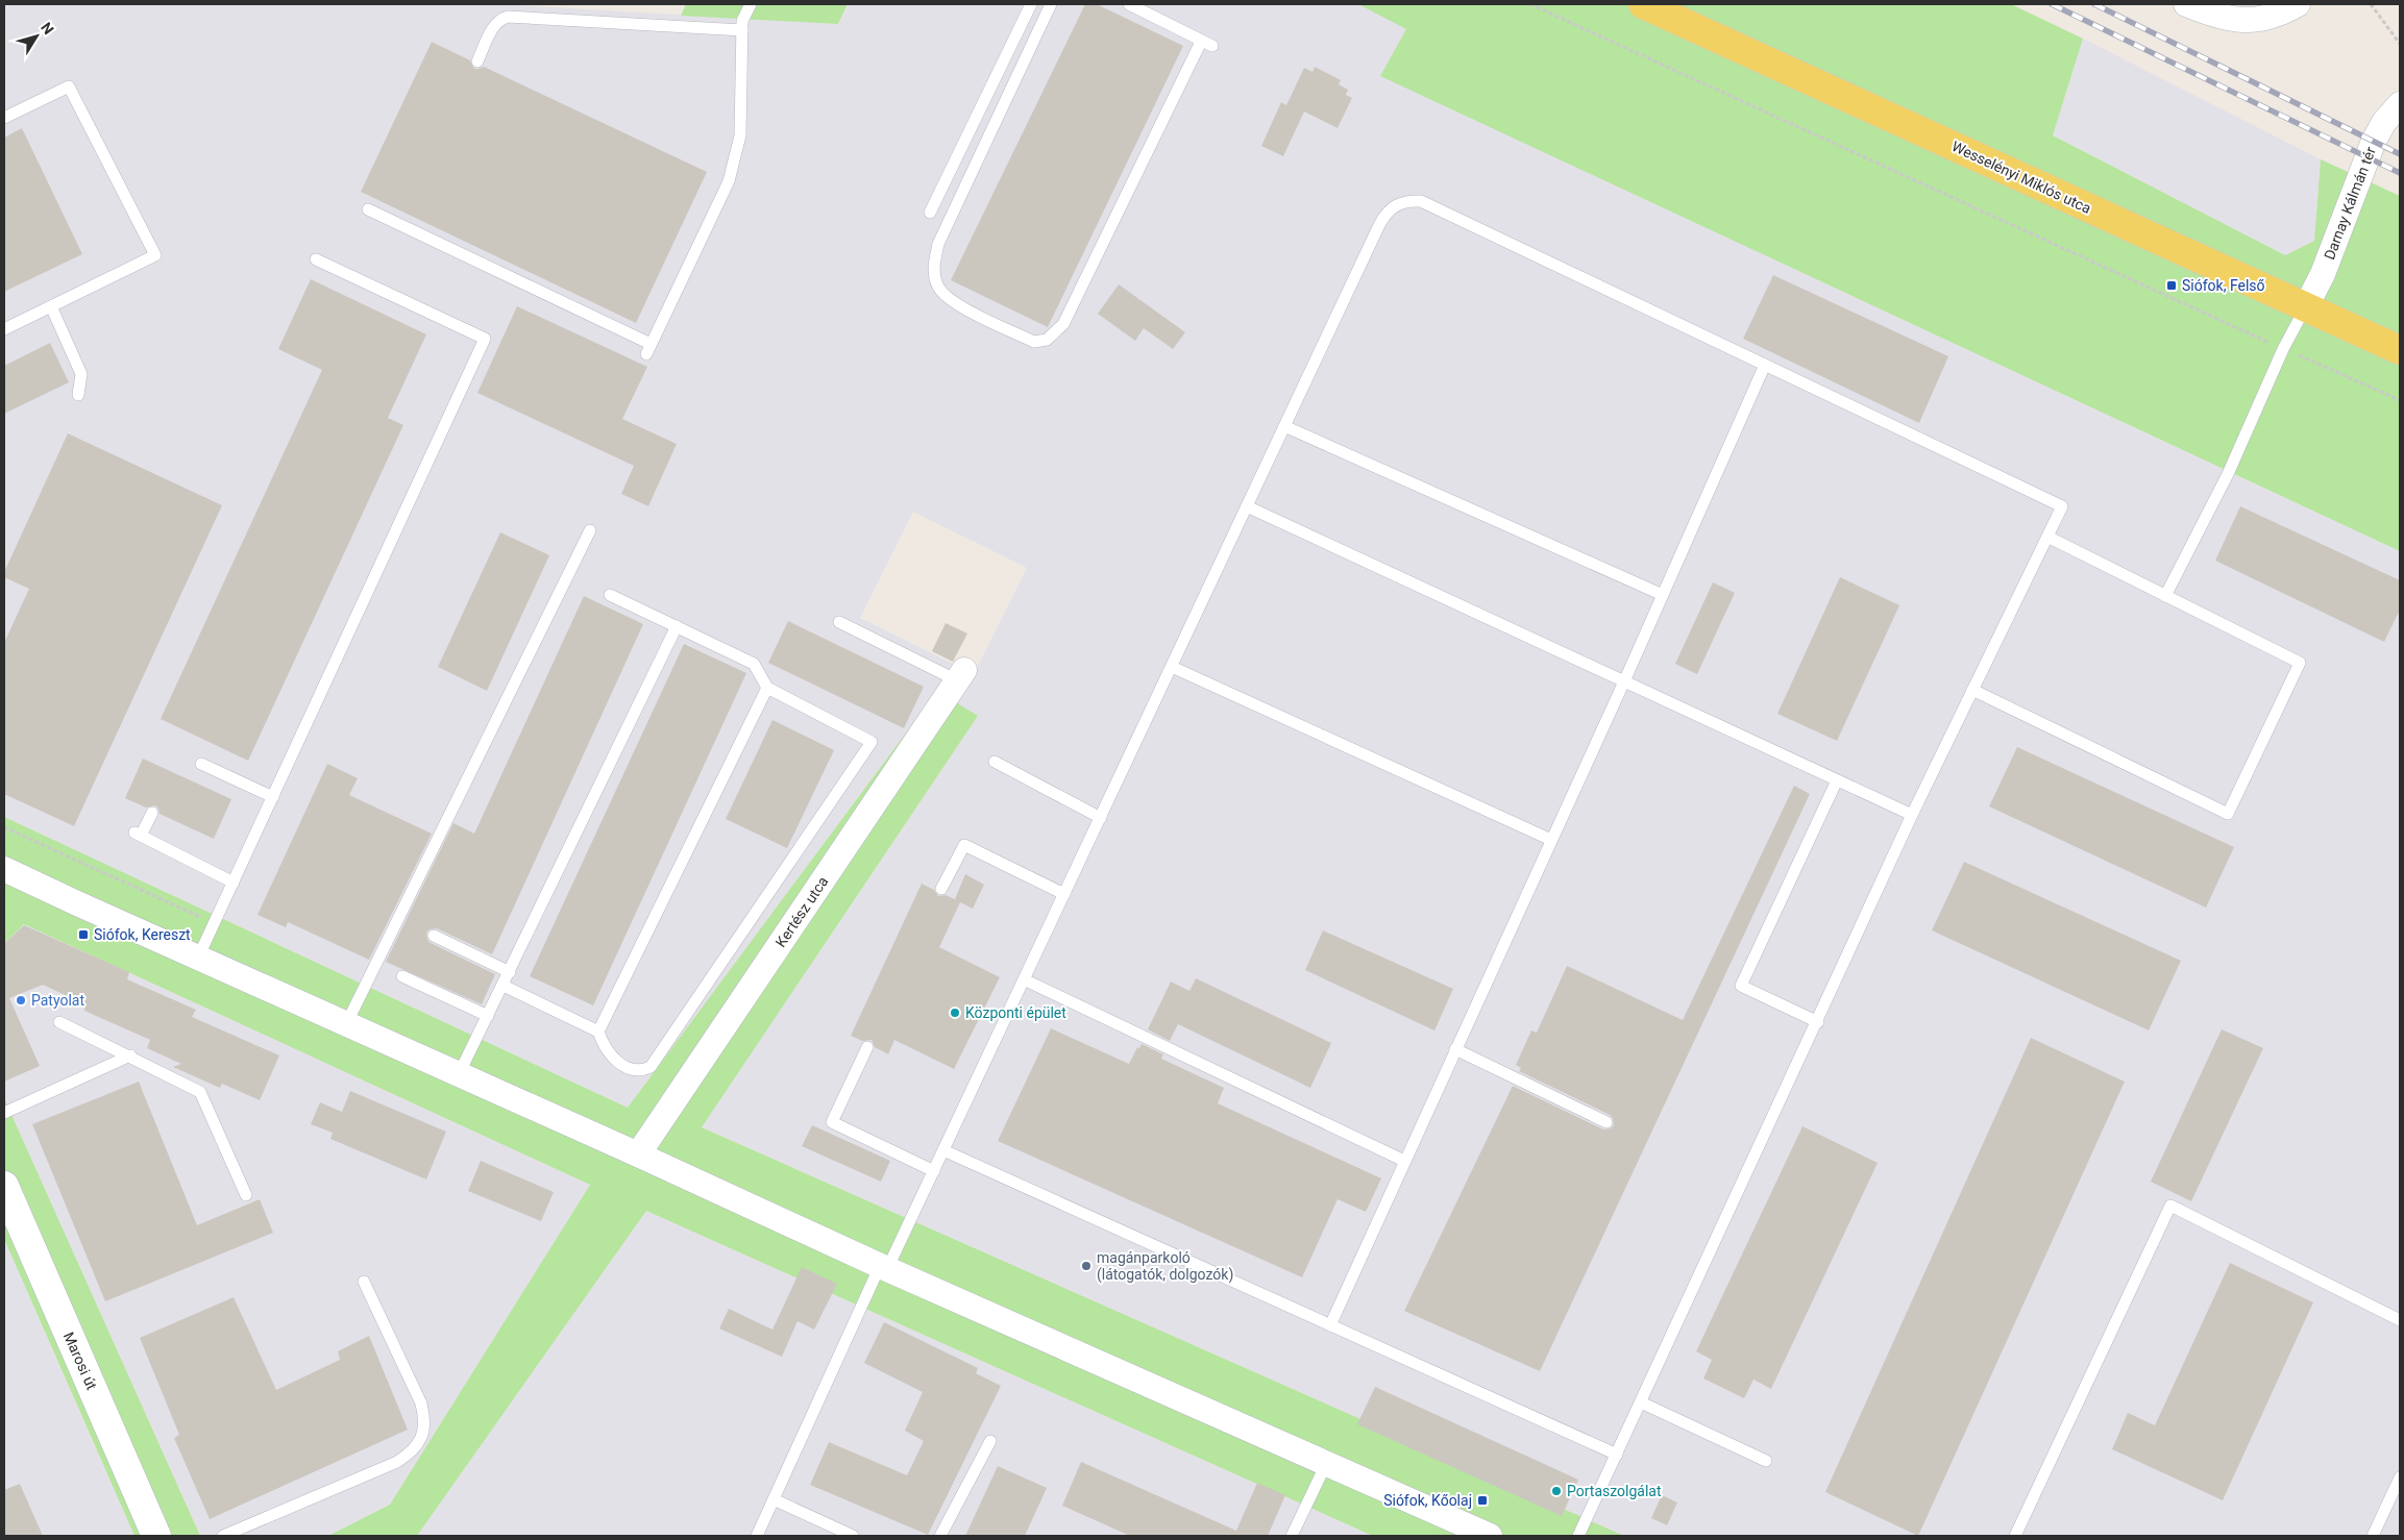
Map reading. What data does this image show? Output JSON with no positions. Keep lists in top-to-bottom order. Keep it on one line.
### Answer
{"streets":{"main road":["Wesselényi Miklós utca"],"street":["Darnay Kálmán tér","Kertész utca","Marosi út"]},"crossings":[["Wesselényi Miklós utca","Darnay Kálmán tér"]],"places":{"transit":["Siófok, Felső","Siófok, Kereszt","Siófok, Kőolaj"],"other":["Patyolat","Központi épület","magánparkoló (látogatók, dolgozók)","Portaszolgálat"]},"north":"top right"}
